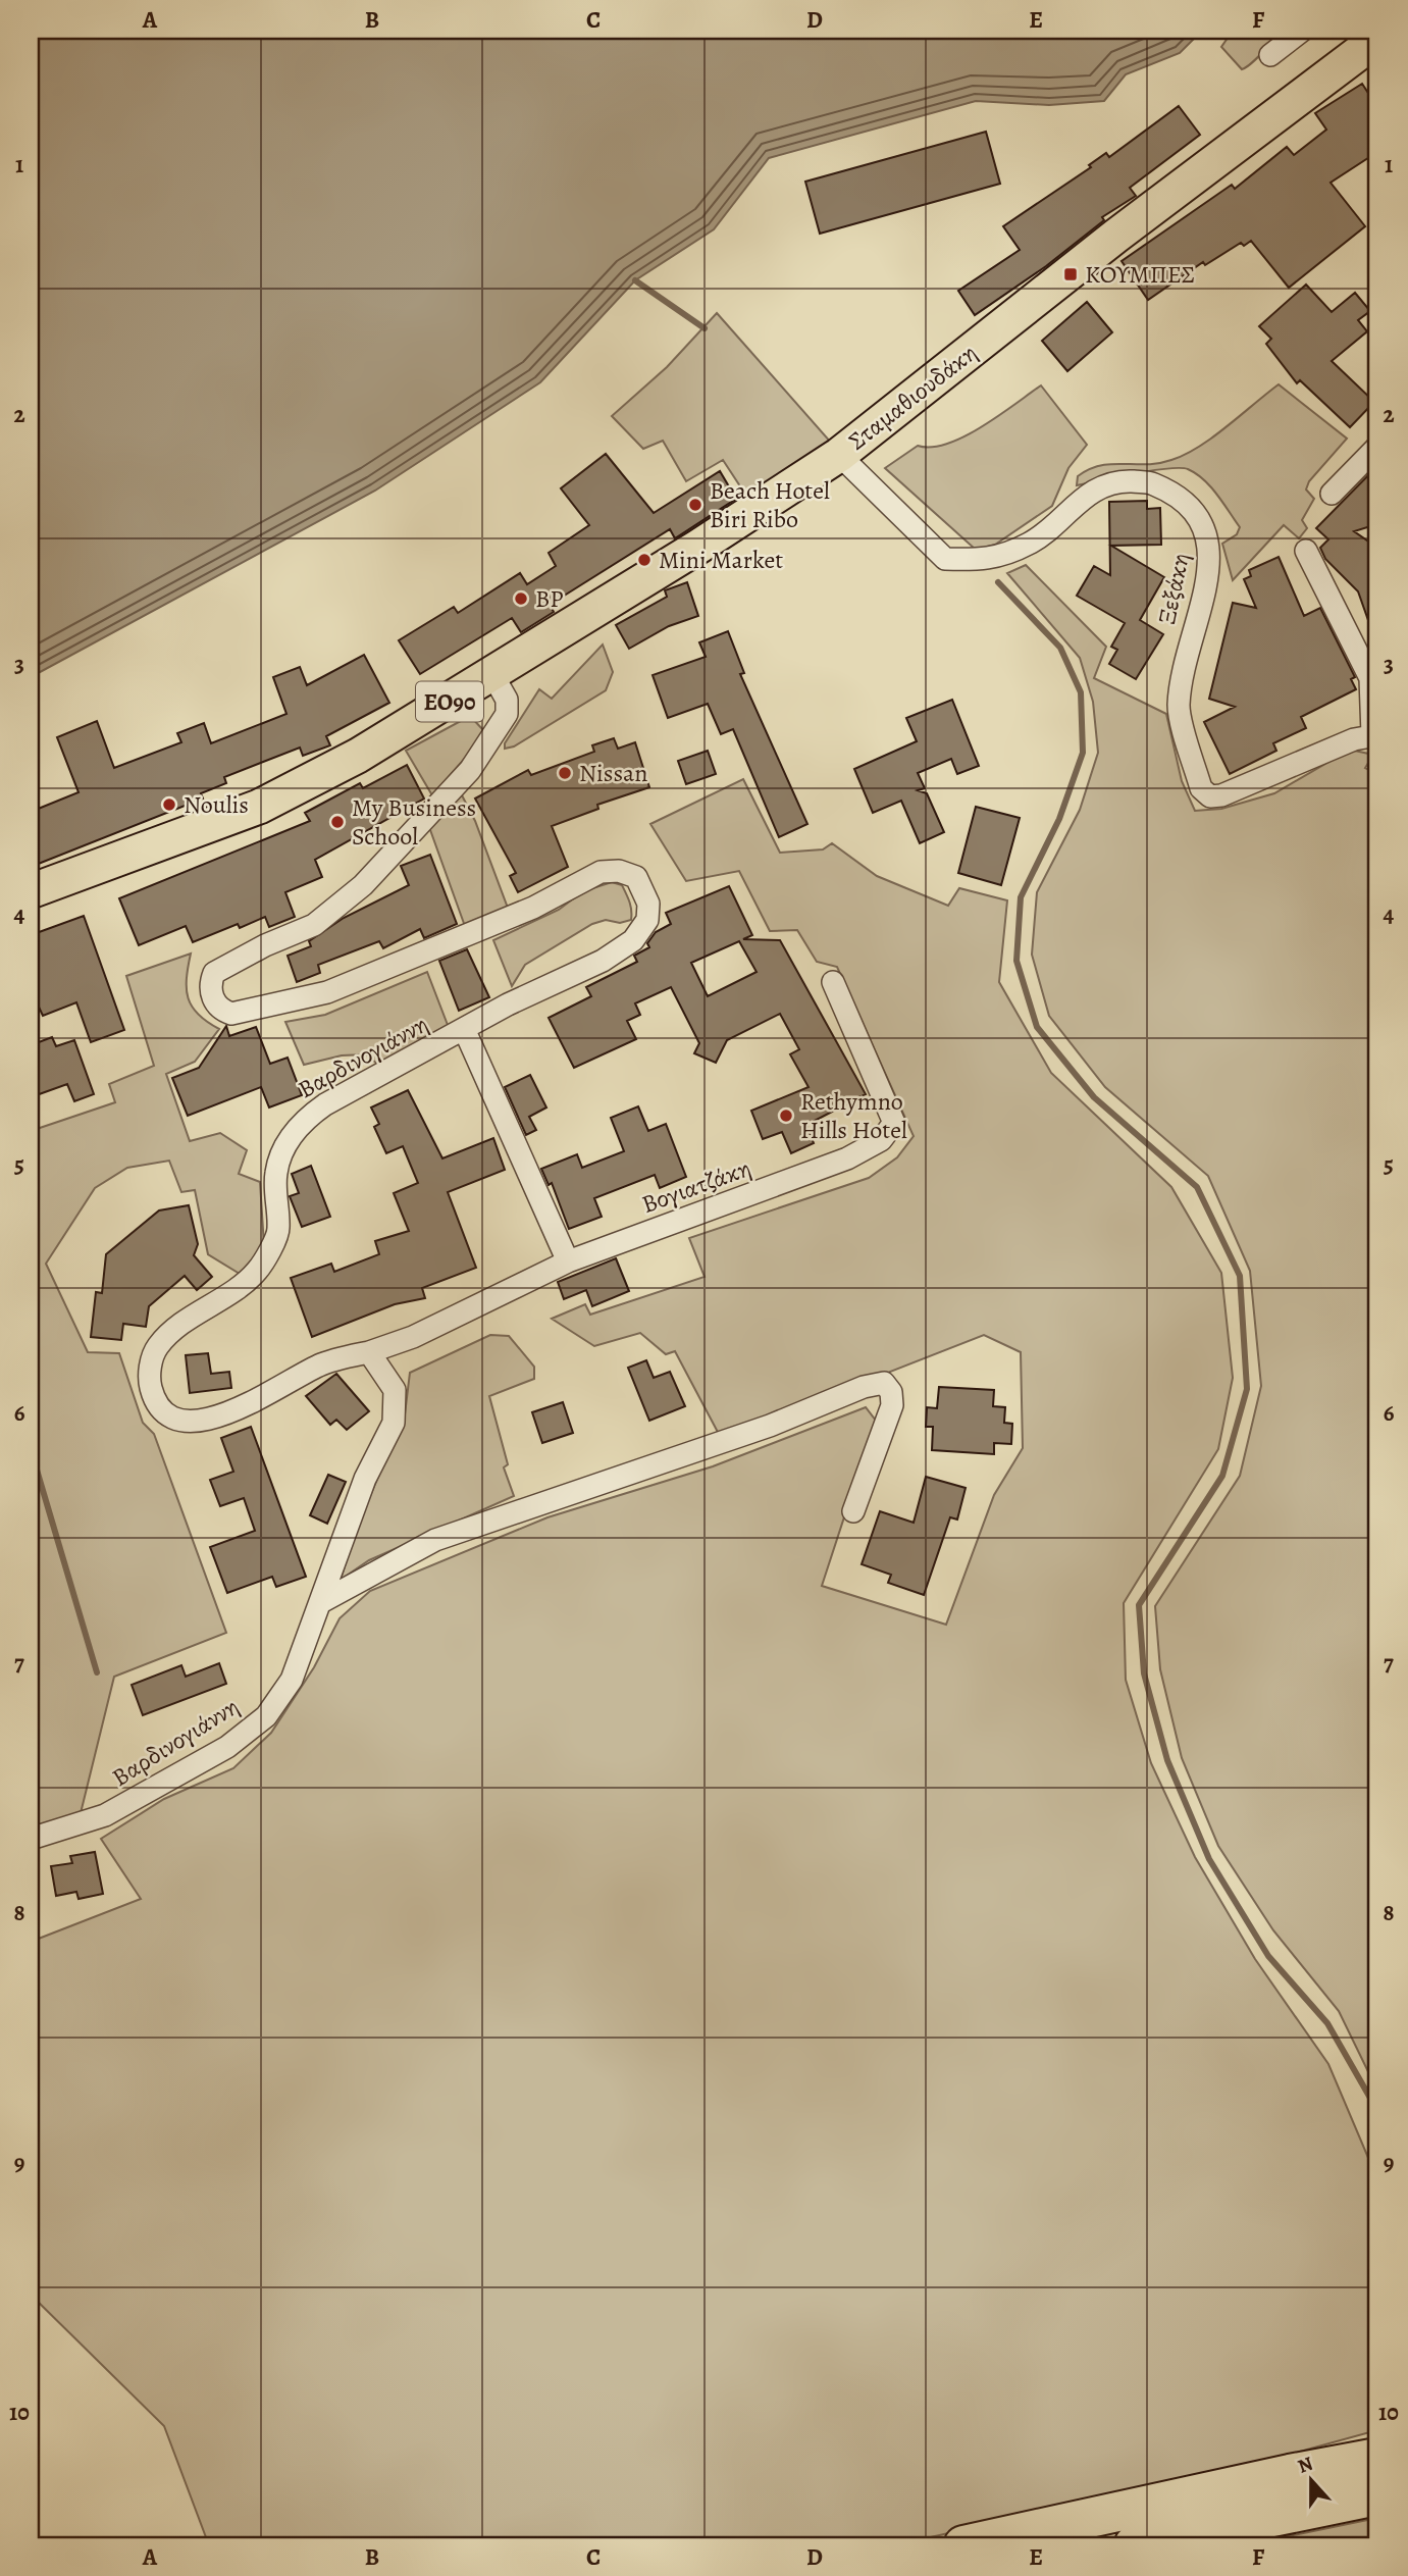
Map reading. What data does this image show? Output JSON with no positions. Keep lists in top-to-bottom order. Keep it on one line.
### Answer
{"streets":{"main road":["Σταμαθιουδάκη","ΕΟ90"],"street":["Ξεξάκη","Βαρδινογιάννη","Βογιατζάκη"]},"crossings":[["Σταμαθιουδάκη","Ξεξάκη"],["Σταμαθιουδάκη","Βαρδινογιάννη"],["Βαρδινογιάννη","Βογιατζάκη"]],"places":{"transit":["ΚΟΥΜΠΕΣ"],"other":["Beach Hotel Biri Ribo","Mini Market","BP","Nissan","Noulis","My Business School","Rethymno Hills Hotel"]},"north":"top","grid":{"columns":["A","B","C","D","E","F"],"rows":["1","2","3","4","5","6","7","8","9","10"]}}
